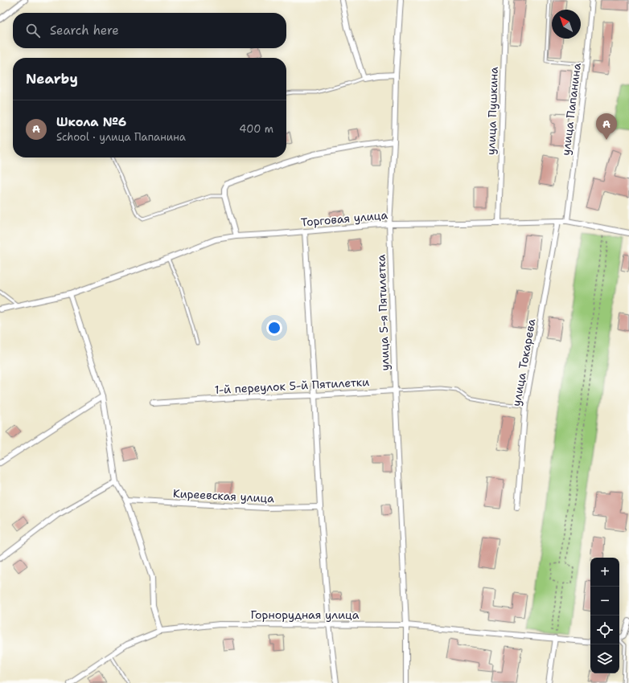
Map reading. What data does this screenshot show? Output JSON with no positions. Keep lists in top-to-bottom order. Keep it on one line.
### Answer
{"streets":{"street":["улица Папанина","улица Пушкина","Торговая улица","улица 5-я Пятилетка","улица Токарева","1-й переулок 5-й Пятилетки","Киреевская улица","Горнорудная улица"]},"crossings":[["улица Папанина","Торговая улица"],["улица Пушкина","Торговая улица"],["Торговая улица","улица 5-я Пятилетка"],["Торговая улица","улица Токарева"],["улица 5-я Пятилетка","1-й переулок 5-й Пятилетки"],["улица 5-я Пятилетка","Горнорудная улица"],["улица Токарева","1-й переулок 5-й Пятилетки"]],"north":"top left","page":{"search":"Search here","heading":"Nearby","list":[{"mark":"A","name":"Школа №6","note":"School · улица Папанина","value":"400 m"}],"pins":"A","map_buttons":["+","−"]}}
